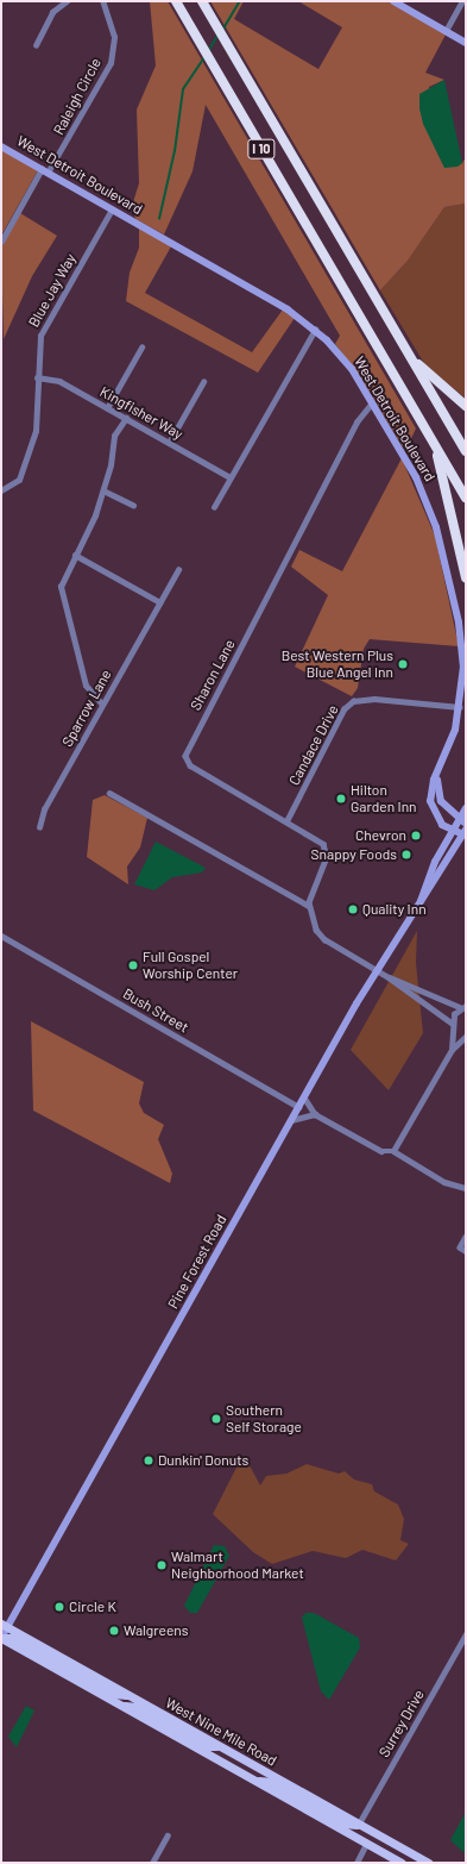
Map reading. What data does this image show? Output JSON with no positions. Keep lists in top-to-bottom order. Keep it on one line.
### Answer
{"streets":{"highway":["I 10"],"main road":["West Nine Mile Road"],"street":["Raleigh Circle","West Detroit Boulevard","Blue Jay Way","Kingfisher Way","Sharon Lane","Sparrow Lane","Candace Drive","Bush Street","Pine Forest Road","Surrey Drive"]},"crossings":[["Raleigh Circle","West Detroit Boulevard"],["West Detroit Boulevard","Blue Jay Way"],["West Detroit Boulevard","Sharon Lane"],["West Detroit Boulevard","Candace Drive"],["West Detroit Boulevard","Pine Forest Road"],["Blue Jay Way","Kingfisher Way"],["Sharon Lane","Candace Drive"],["Bush Street","Pine Forest Road"],["Pine Forest Road","West Nine Mile Road"],["Surrey Drive","West Nine Mile Road"]],"places":["Best Western Plus Blue Angel Inn","Hilton Garden Inn","Chevron","Snappy Foods","Quality Inn","Full Gospel Worship Center","Southern Self Storage","Dunkin' Donuts","Walmart Neighborhood Market","Circle K","Walgreens"]}
